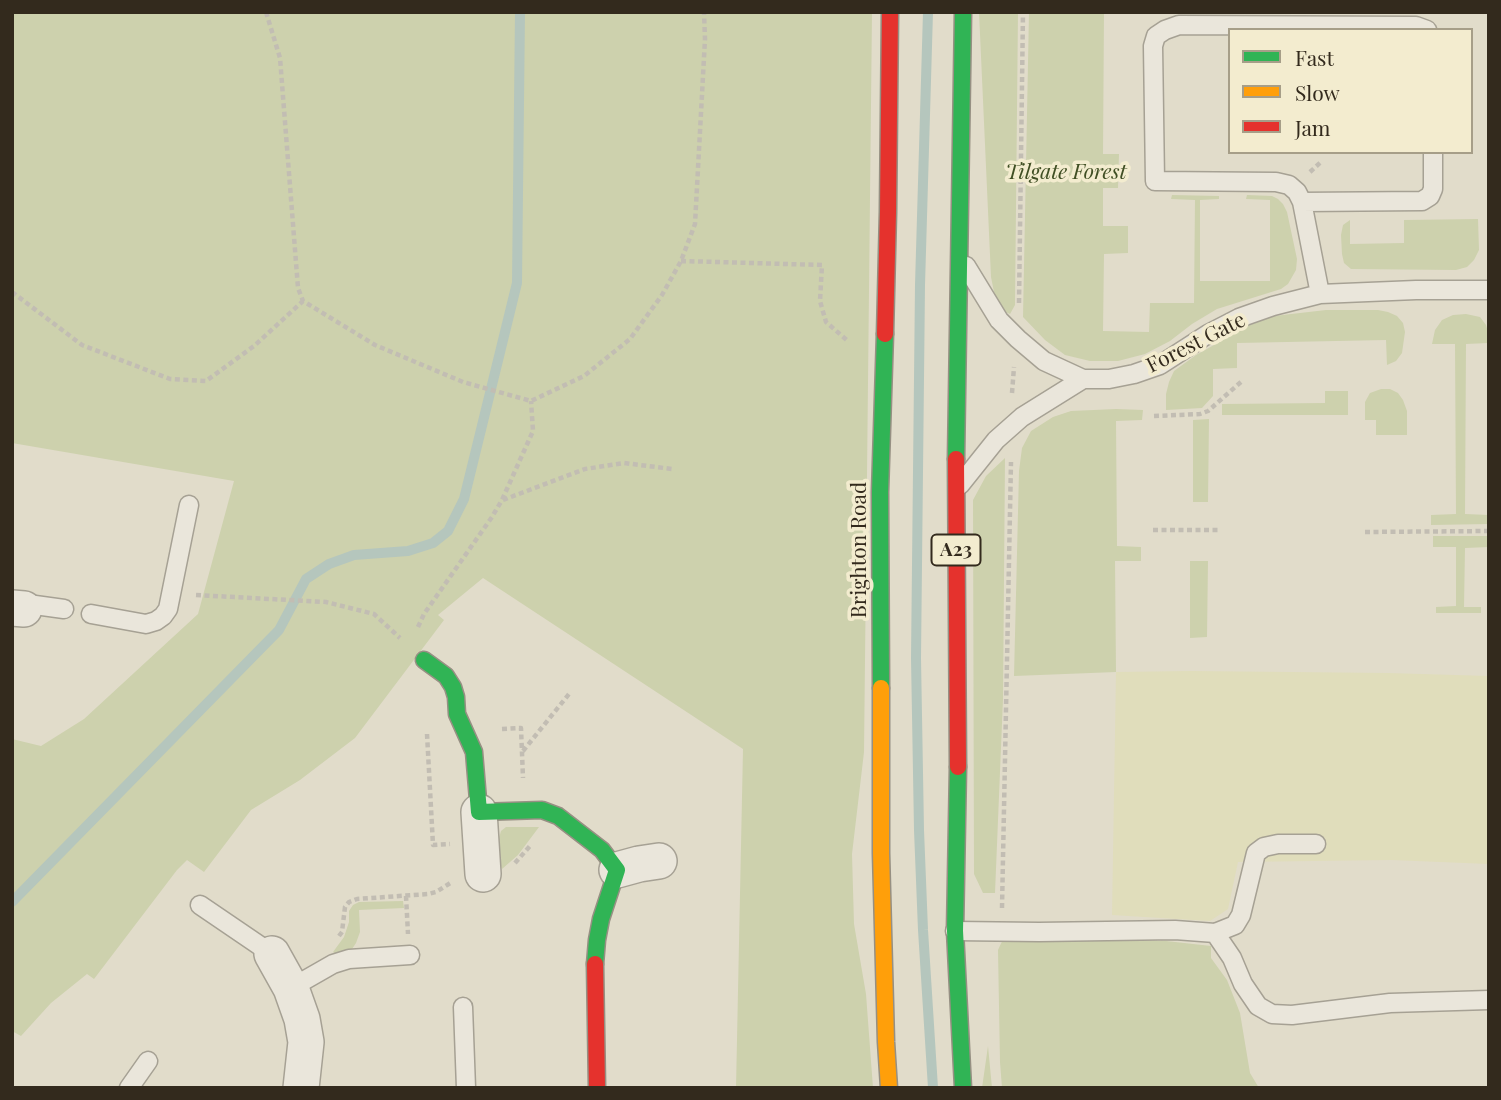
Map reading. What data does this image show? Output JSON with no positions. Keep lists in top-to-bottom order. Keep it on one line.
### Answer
{"streets":{"main road":["Brighton Road","A23"],"lane":["Forest Gate"]},"crossings":[["Forest Gate","A23"]],"parks":["Tilgate Forest"],"legend":["Fast","Slow","Jam"]}
